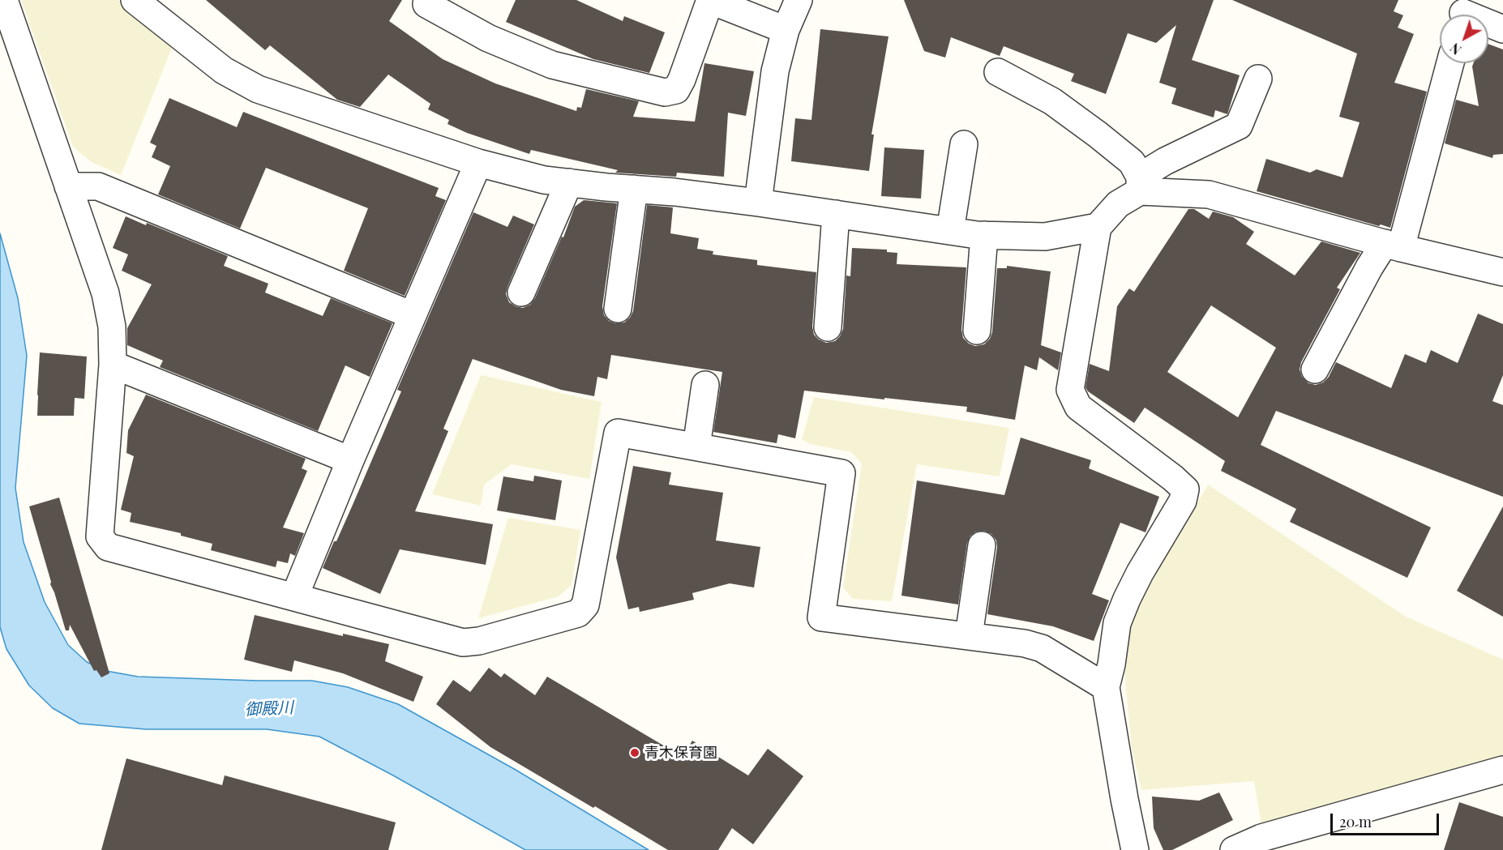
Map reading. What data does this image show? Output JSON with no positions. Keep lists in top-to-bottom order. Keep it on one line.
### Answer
{"water":["御殿川"],"places":["青木保育園"],"scale_bar":"20 m","north":"bottom left"}
